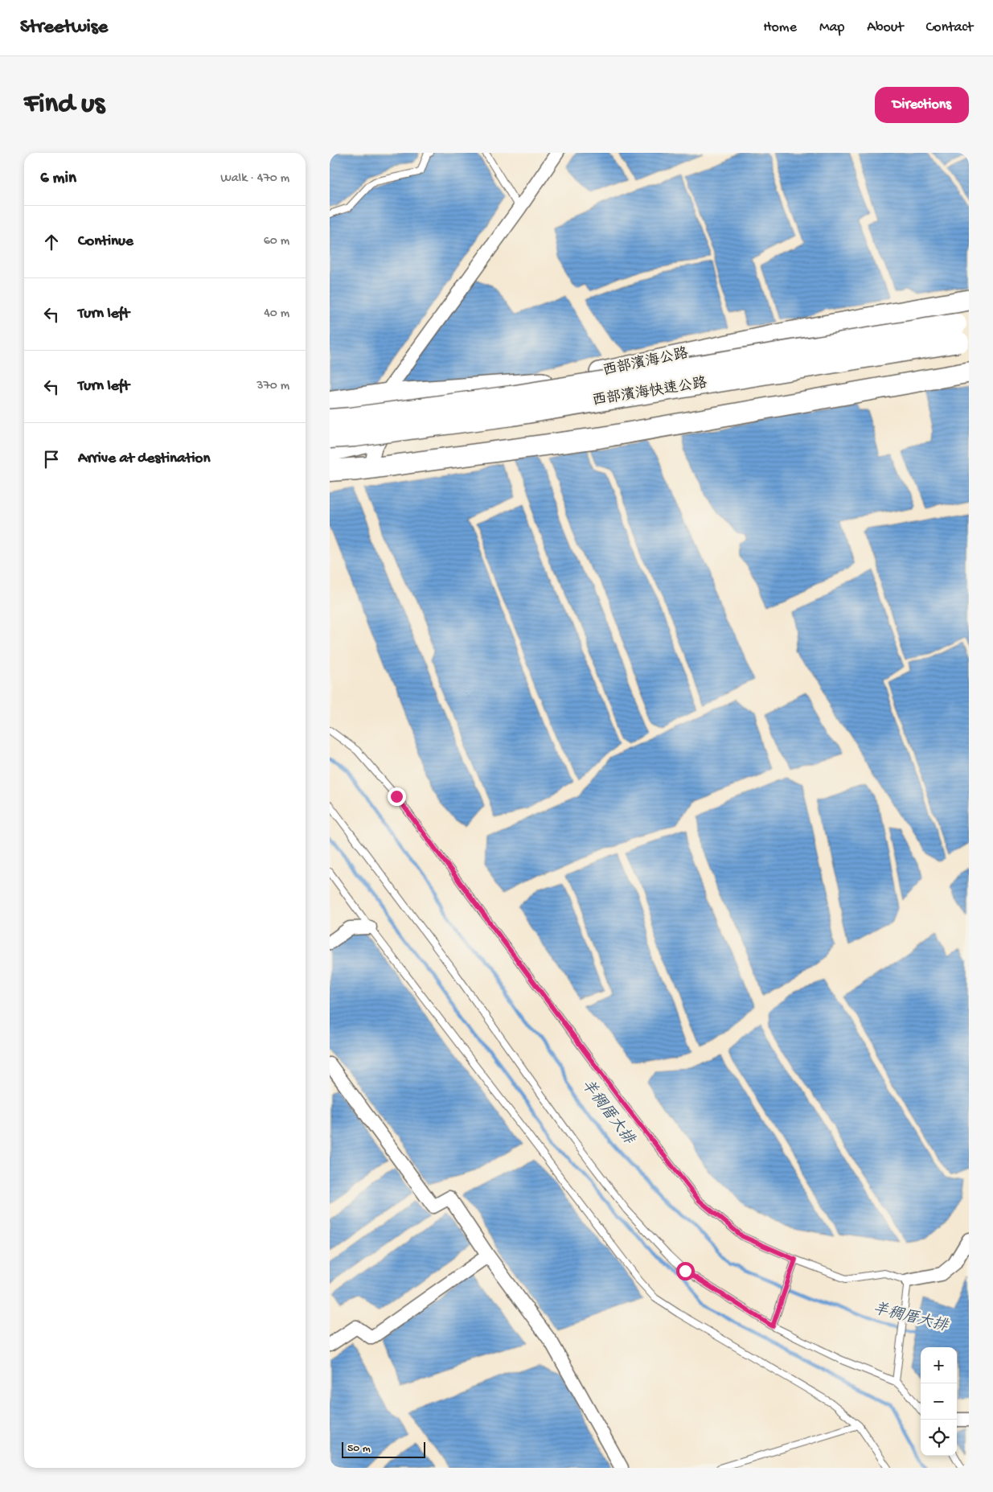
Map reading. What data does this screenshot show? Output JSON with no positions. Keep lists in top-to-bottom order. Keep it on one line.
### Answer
{"streets":{"highway":["西部濱海快速公路"],"main road":["西部濱海公路"]},"water":["羊稠厝大排"],"scale_bar":"50 m","page":{"header":"Streetwise","nav":["Home","Map","About","Contact"],"buttons":"Directions","title":"Find us","heading":["6 min","Walk · 470 m"],"list":[["Continue","60 m"],["Turn left","40 m"],["Turn left","370 m"],"Arrive at destination"],"map_buttons":["+","−"],"scale":"50 m"}}
